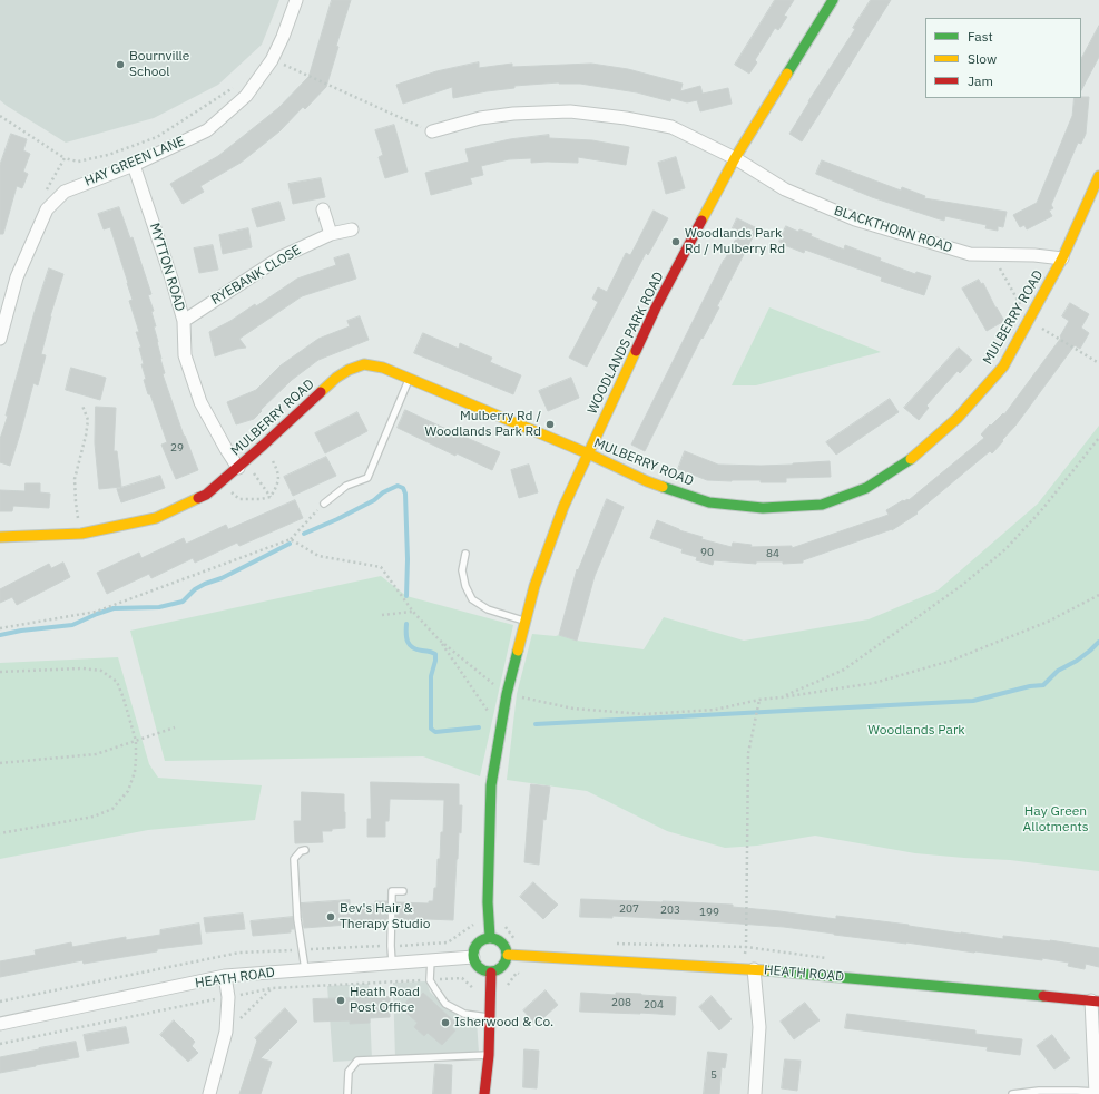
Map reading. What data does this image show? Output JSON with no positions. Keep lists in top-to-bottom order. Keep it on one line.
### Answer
{"streets":{"street":["HAY GREEN LANE","BLACKTHORN ROAD","MYTTON ROAD","RYEBANK CLOSE","MULBERRY ROAD","WOODLANDS PARK ROAD","HEATH ROAD"]},"crossings":[["HAY GREEN LANE","MYTTON ROAD"],["BLACKTHORN ROAD","MULBERRY ROAD"],["BLACKTHORN ROAD","WOODLANDS PARK ROAD"],["MYTTON ROAD","RYEBANK CLOSE"],["MYTTON ROAD","MULBERRY ROAD"],["MULBERRY ROAD","WOODLANDS PARK ROAD"],["WOODLANDS PARK ROAD","HEATH ROAD"]],"parks":["Woodlands Park","Hay Green Allotments"],"places":["Bournville School","Woodlands Park Rd / Mulberry Rd","Mulberry Rd / Woodlands Park Rd","Bev's Hair & Therapy Studio","Heath Road Post Office","Isherwood & Co."],"house_numbers":["29","90","84","207","203","199","208","204","5"],"legend":["Fast","Slow","Jam"]}
